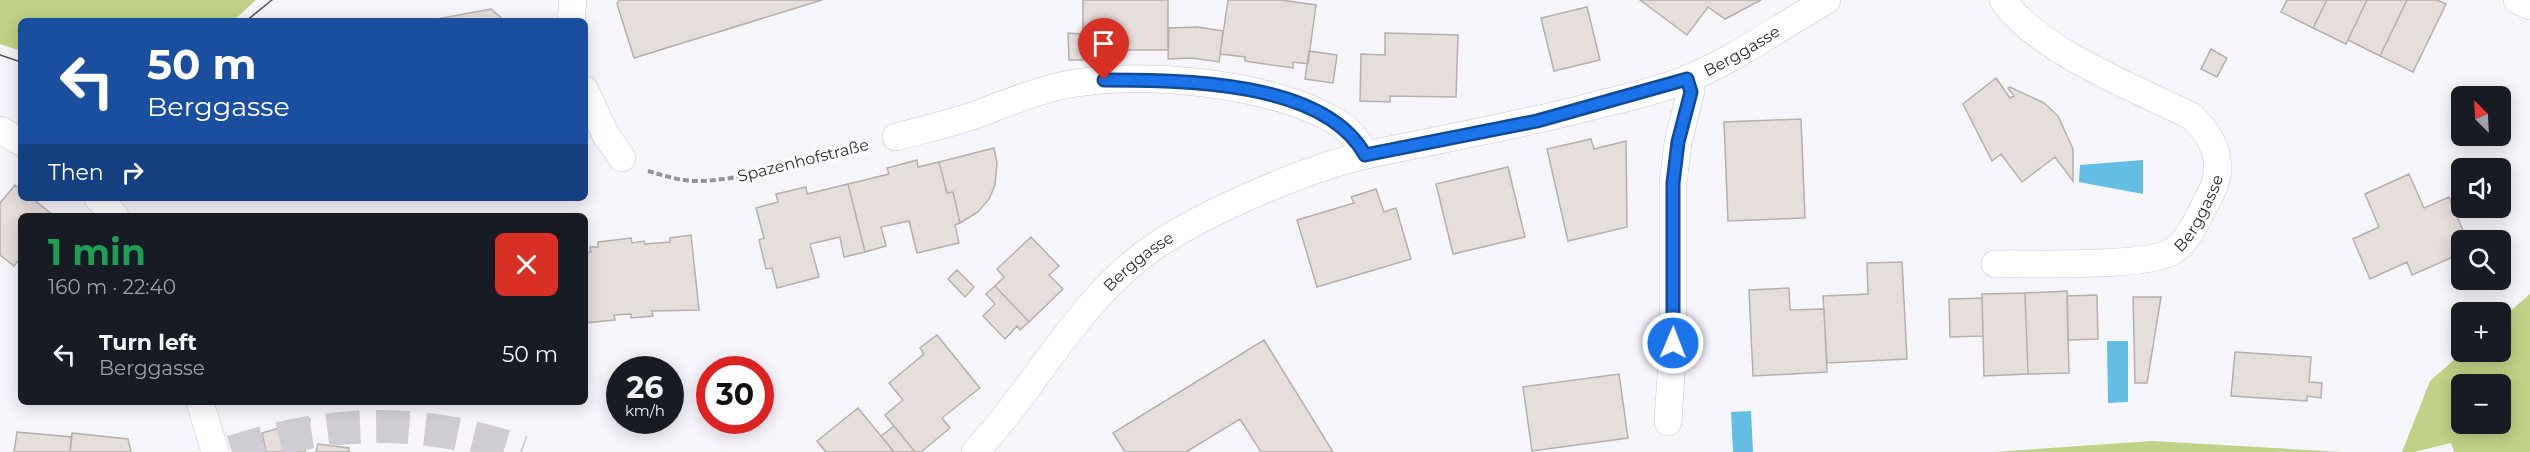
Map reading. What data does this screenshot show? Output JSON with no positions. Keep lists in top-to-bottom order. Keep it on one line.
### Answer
{"streets":{"street":["Berggasse"],"path":["Spazenhofstraße"]},"north":"top left","page":{"turn":["50 m","Berggasse"],"map_buttons":["+","−"],"then":"Then","heading":["1 min","160 m · 22:40"],"list":[{"name":"Turn left","note":"Berggasse","value":"50 m"}],"speed":"26 km/h","limit":"30"}}
